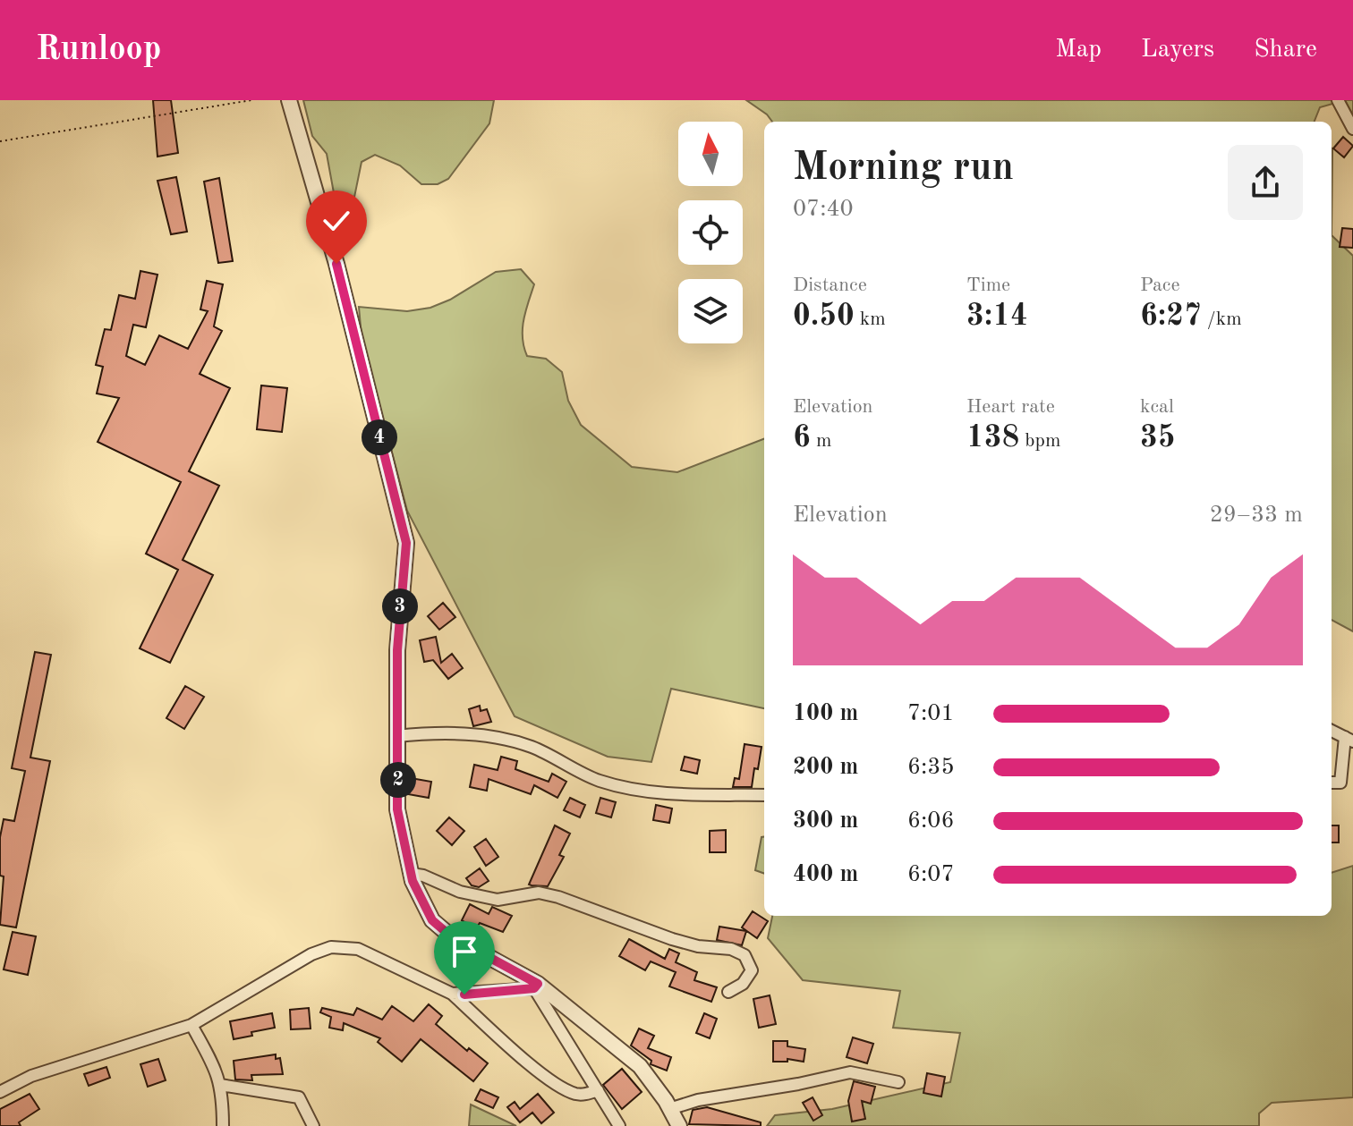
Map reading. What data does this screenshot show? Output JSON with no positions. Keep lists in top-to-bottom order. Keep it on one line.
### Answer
{"north":"top","page":{"header":"Runloop","nav":["Map","Layers","Share"],"heading":["Morning run","07:40"],"stats":[["Distance","0.50 km"],["Time","3:14"],["Pace","6:27 /km"],["Elevation","6 m"],["Heart rate","138 bpm"],["kcal","35"]],"pins":["4","3","2"],"chart":["Elevation","29–33 m"],"list":[{"name":"100 m","note":"7:01"},{"name":"200 m","note":"6:35"},{"name":"300 m","note":"6:06"},{"name":"400 m","note":"6:07"}]}}
